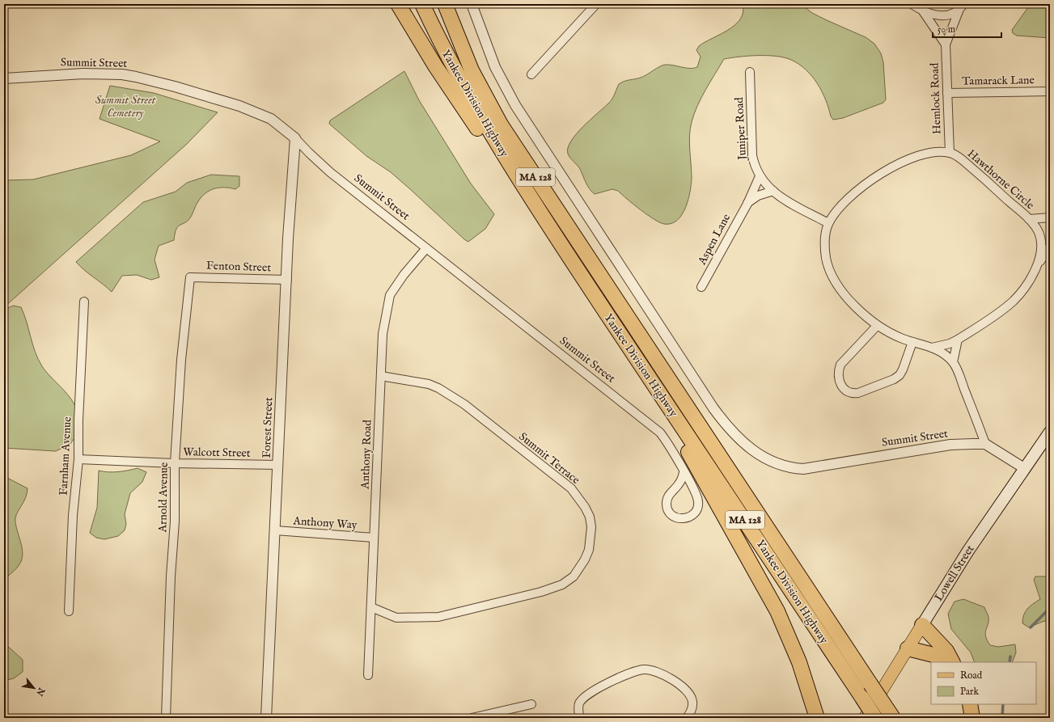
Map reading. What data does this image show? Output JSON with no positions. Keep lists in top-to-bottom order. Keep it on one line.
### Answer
{"streets":{"highway":["Yankee Division Highway","MA 128"],"main road":["Lowell Street"],"street":["Summit Street","Tamarack Lane","Hemlock Road","Juniper Road","Hawthorne Circle","Aspen Lane","Fenton Street","Forest Street","Walcott Street","Anthony Road","Farnham Avenue","Summit Terrace","Arnold Avenue","Anthony Way"]},"crossings":[["Summit Street","Hawthorne Circle"],["Summit Street","Forest Street"],["Summit Street","Anthony Road"],["Tamarack Lane","Hemlock Road"],["Hemlock Road","Hawthorne Circle"],["Juniper Road","Hawthorne Circle"],["Juniper Road","Aspen Lane"],["Fenton Street","Forest Street"],["Fenton Street","Arnold Avenue"],["Forest Street","Walcott Street"],["Forest Street","Anthony Way"],["Walcott Street","Farnham Avenue"],["Walcott Street","Arnold Avenue"],["Anthony Road","Summit Terrace"],["Anthony Road","Anthony Way"]],"parks":["Summit Street Cemetery"],"legend":["Road","Park"],"scale_bar":"50 m","north":"bottom right"}
